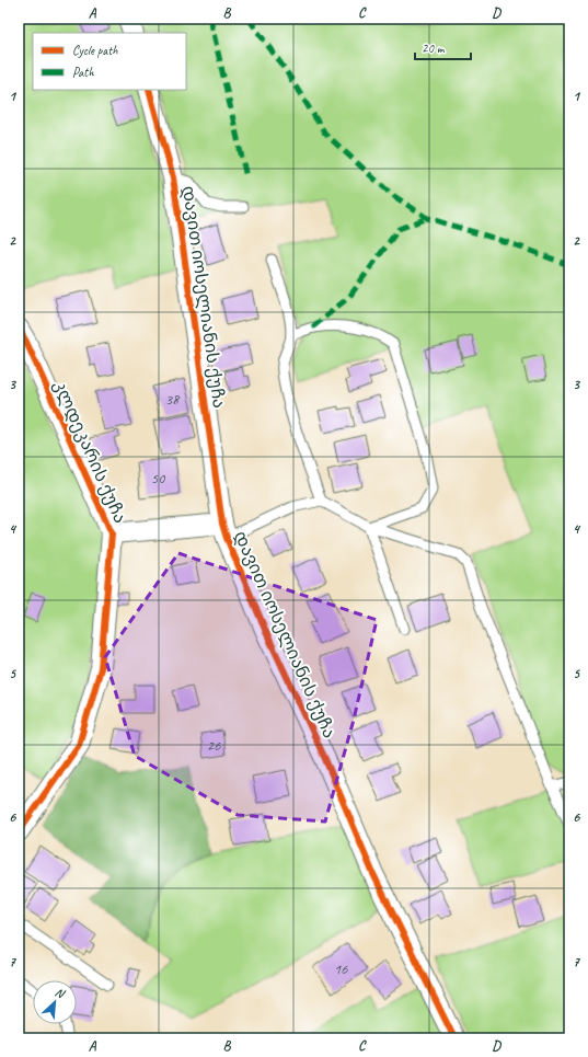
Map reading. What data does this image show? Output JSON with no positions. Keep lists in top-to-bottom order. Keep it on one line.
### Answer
{"streets":{"street":["დავით იოსელიანის ქუჩა","კლდეკარის ქუჩა"]},"house_numbers":["38","50","26","16"],"legend":["Cycle path","Path"],"scale_bar":"20 m","north":"top right","grid":{"columns":["A","B","C","D"],"rows":["1","2","3","4","5","6","7"]}}
